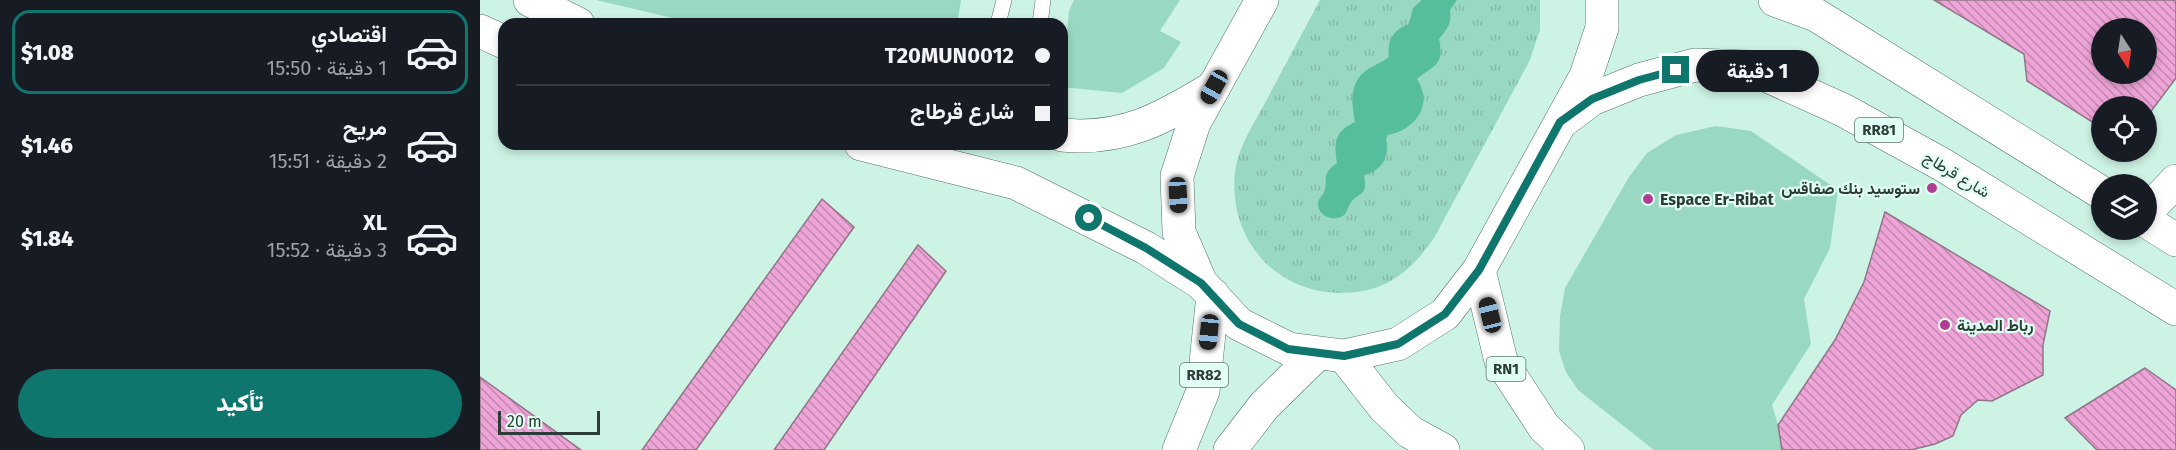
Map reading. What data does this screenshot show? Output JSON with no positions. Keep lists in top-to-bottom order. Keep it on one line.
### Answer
{"streets":{"main road":["RR81","شارع قرطاج","RN1","RR82"]},"places":["ستوسيد بنك صفاقس","Espace Er-Ribat","رباط المدينة"],"scale_bar":"20 m","north":"bottom","page":{"list":[{"name":"اقتصادي","note":"1 دقيقة · 15:50","value":"$1.08"},{"name":"مريح","note":"2 دقيقة · 15:51","value":"$1.46"},{"name":"XL","note":"3 دقيقة · 15:52","value":"$1.84"}],"banner":["T20MUN0012","شارع قرطاج"],"bubble":"1 دقيقة","buttons":"تأكيد","scale":"20 m"}}
